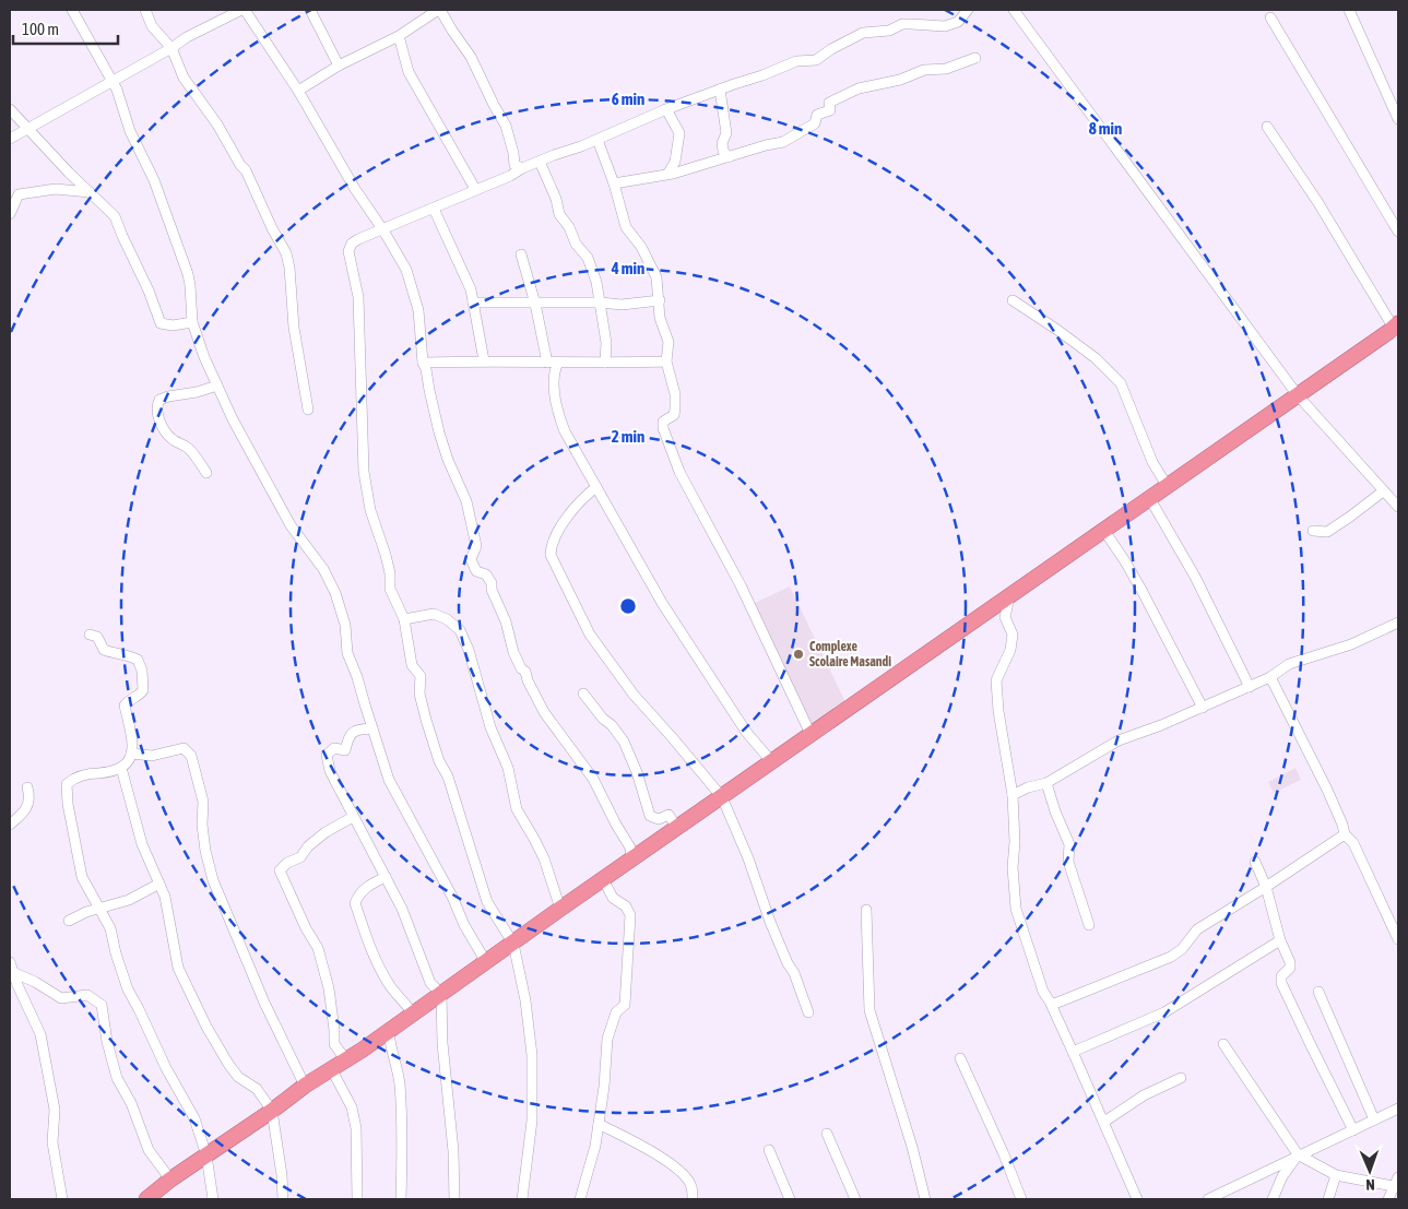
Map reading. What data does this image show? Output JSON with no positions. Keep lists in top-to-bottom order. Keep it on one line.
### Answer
{"places":["Complexe Scolaire Masandi"],"scale_bar":"100 m","north":"bottom","rings":["6 min","8 min","4 min","2 min"]}
